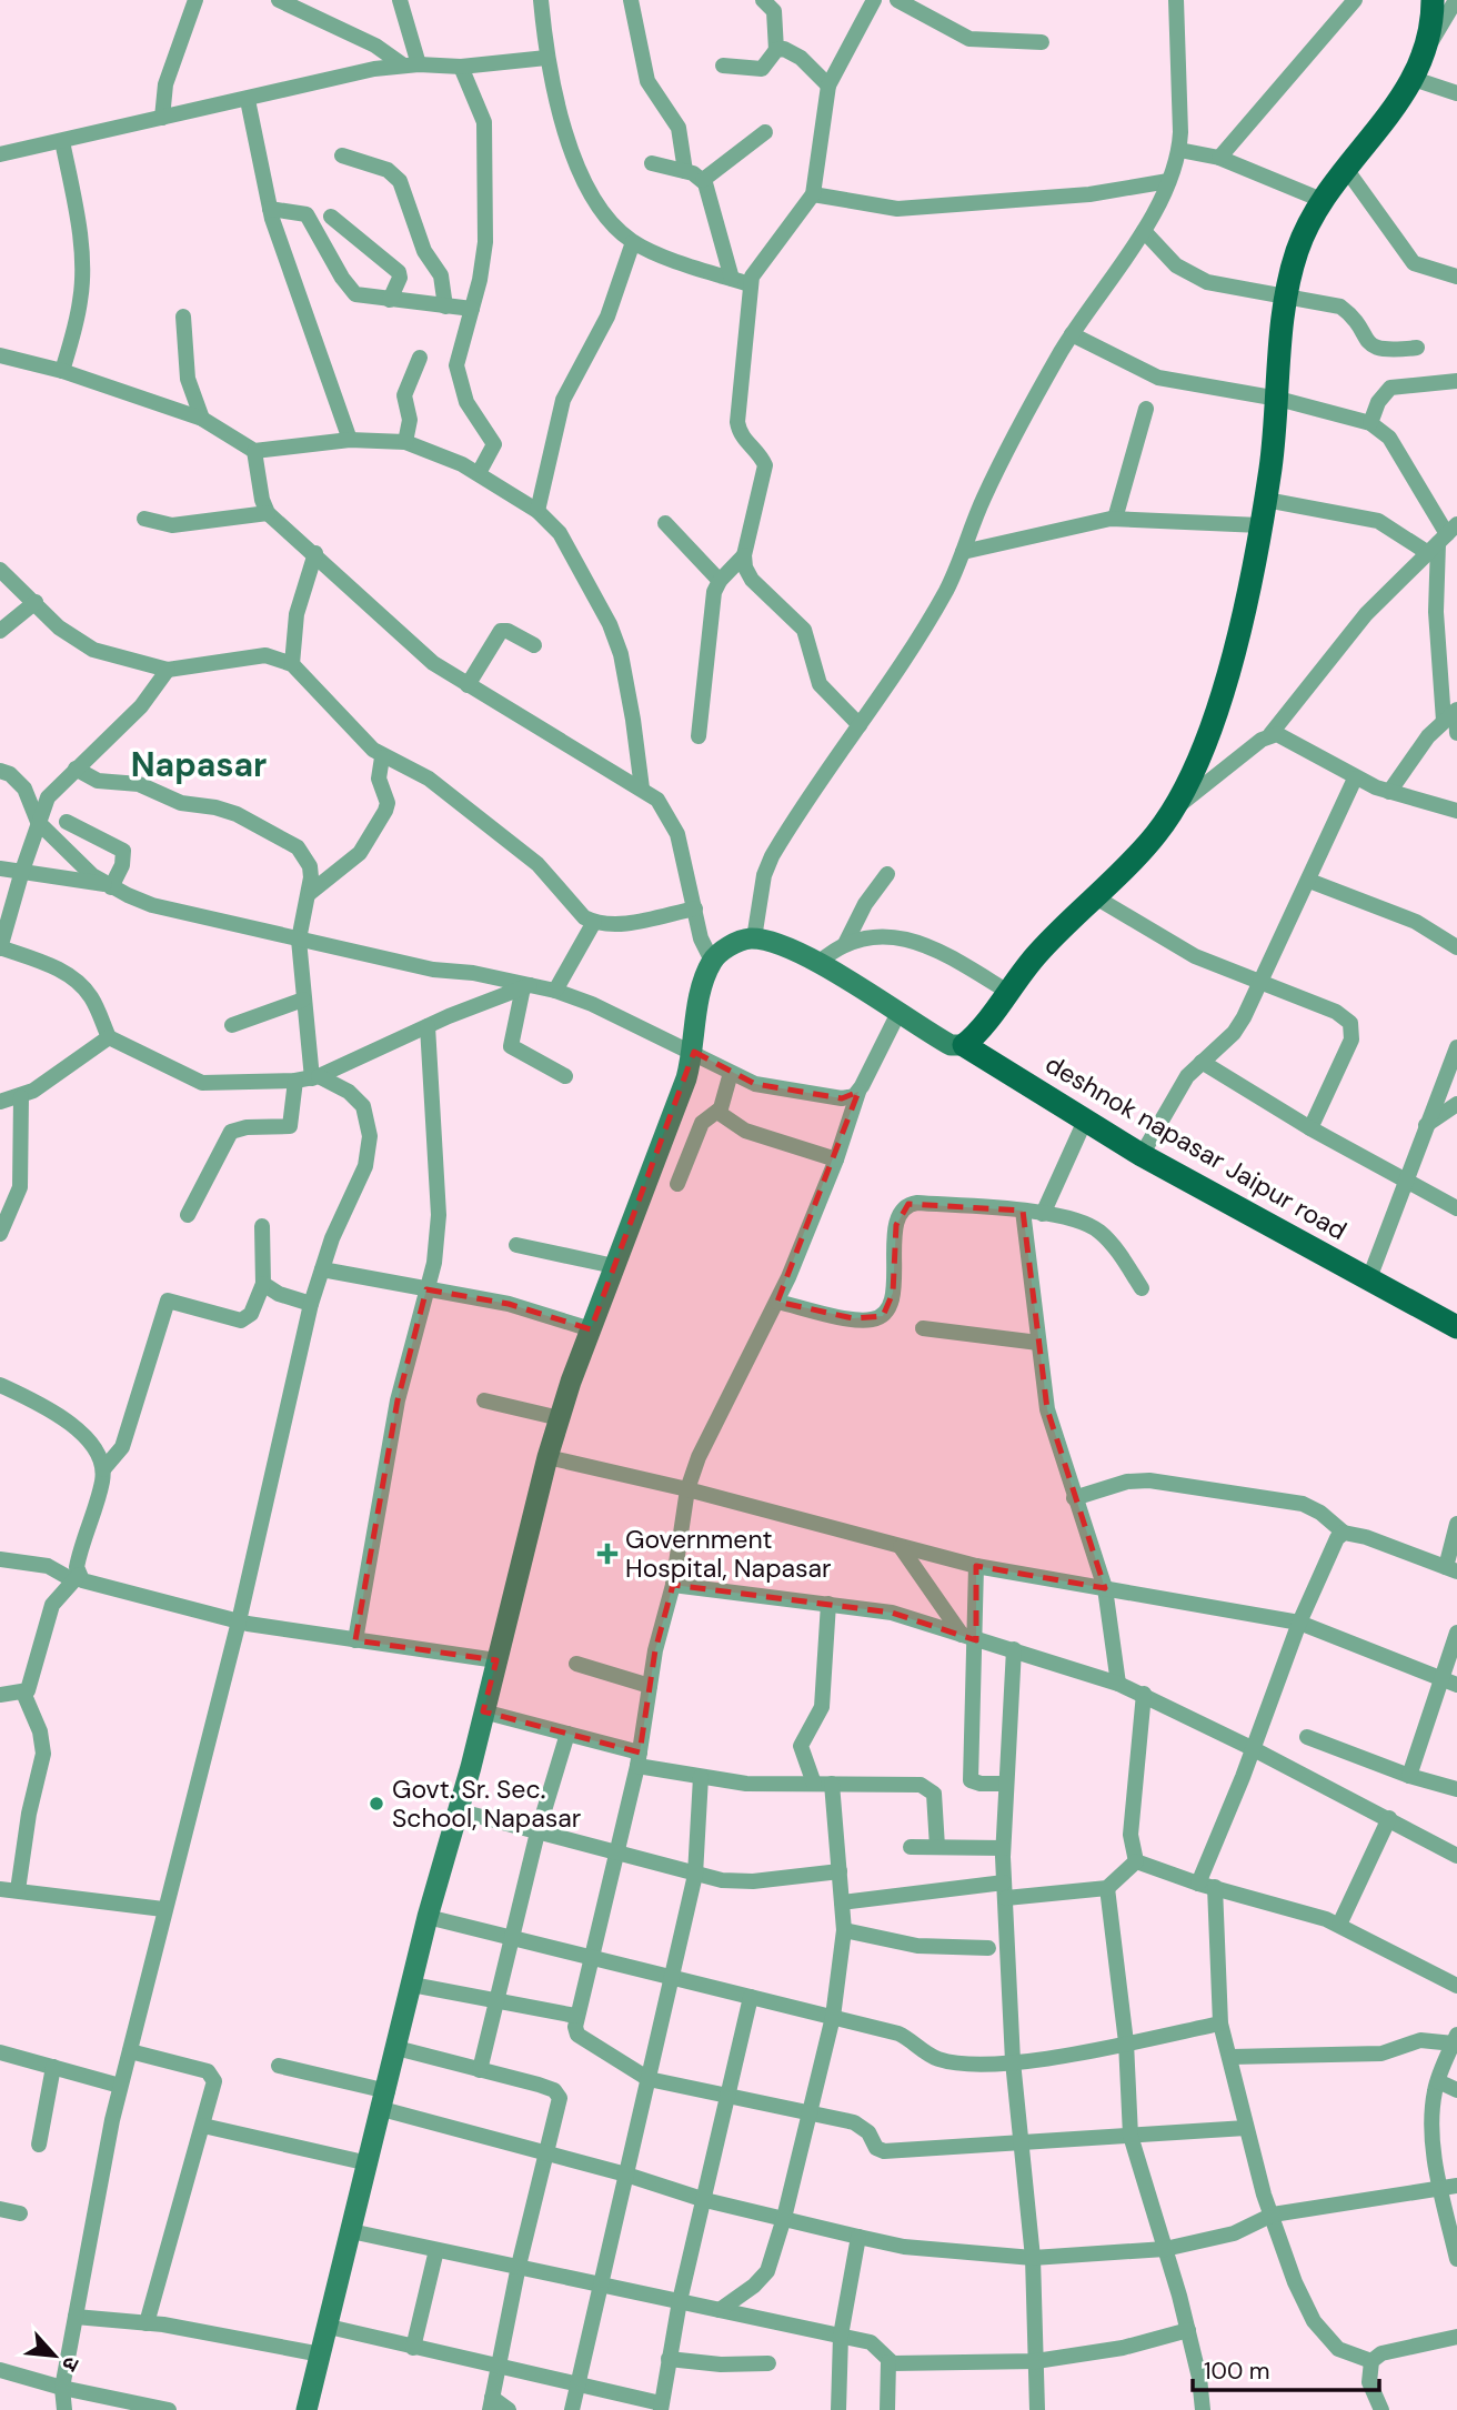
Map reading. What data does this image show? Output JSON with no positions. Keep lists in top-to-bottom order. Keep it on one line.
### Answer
{"streets":{"main road":["deshnok napasar Jaipur road"]},"districts":["Napasar"],"places":{"health":["Government Hospital, Napasar"],"other":["Govt. Sr. Sec. School, Napasar"]},"scale_bar":"100 m","north":"bottom right"}
